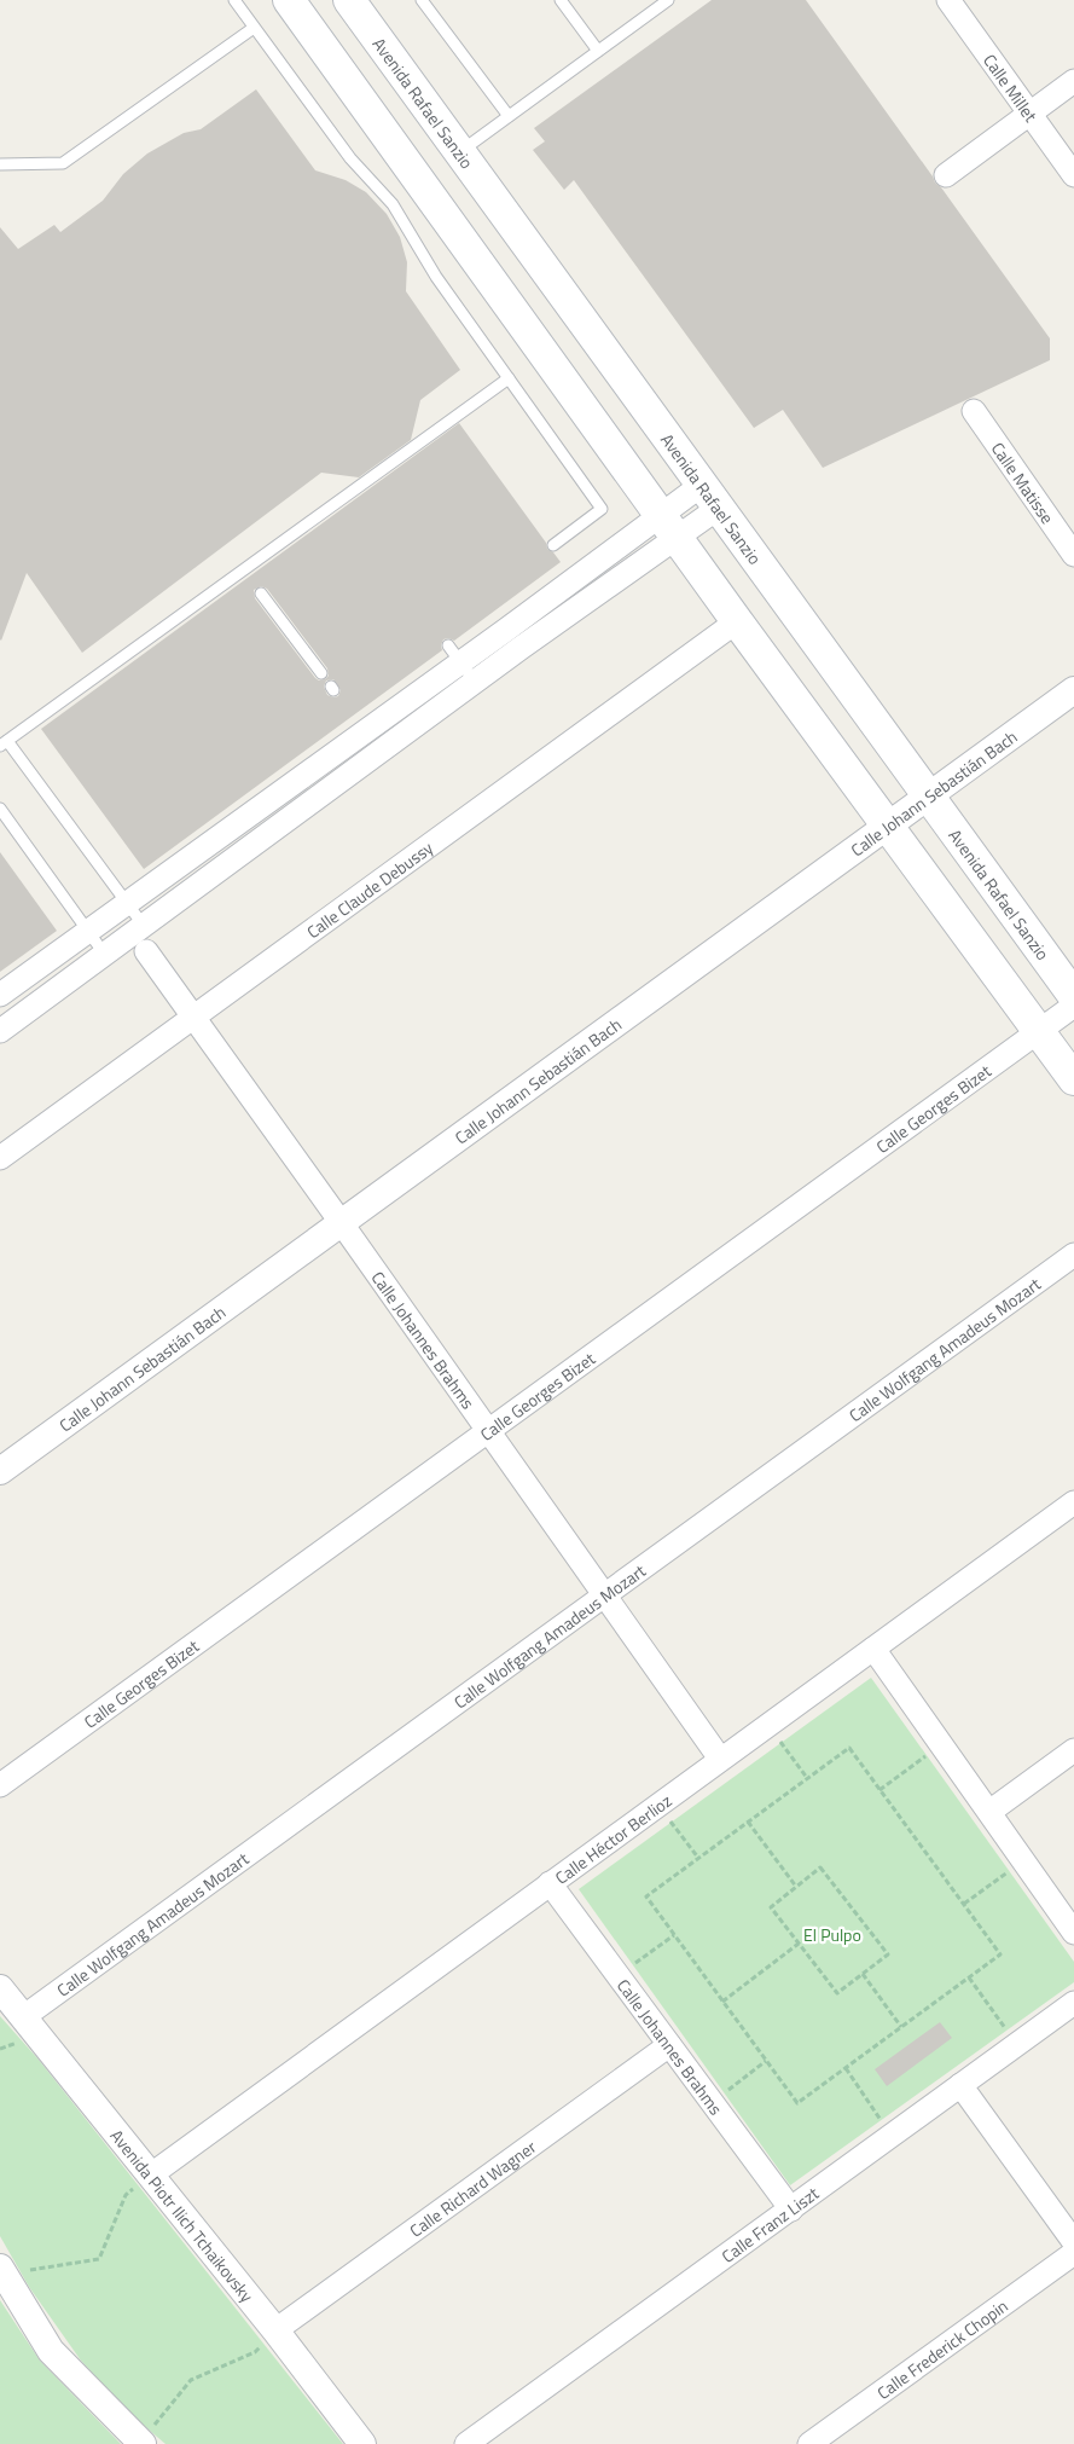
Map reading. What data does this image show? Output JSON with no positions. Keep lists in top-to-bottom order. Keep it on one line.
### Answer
{"streets":{"main road":["Avenida Rafael Sanzio"],"street":["Calle Millet","Calle Matisse","Calle Johann Sebastián Bach","Calle Claude Debussy","Calle Georges Bizet","Calle Johannes Brahms","Calle Wolfgang Amadeus Mozart","Calle Héctor Berlioz","Calle Richard Wagner","Avenida Piotr Ilich Tchaikovsky","Calle Franz Liszt","Calle Frederick Chopin"]},"crossings":[["Avenida Rafael Sanzio","Calle Johann Sebastián Bach"],["Calle Johann Sebastián Bach","Calle Johannes Brahms"],["Calle Claude Debussy","Calle Johannes Brahms"],["Calle Georges Bizet","Calle Johannes Brahms"],["Calle Johannes Brahms","Calle Wolfgang Amadeus Mozart"],["Calle Johannes Brahms","Calle Héctor Berlioz"],["Calle Johannes Brahms","Calle Richard Wagner"],["Calle Johannes Brahms","Calle Franz Liszt"],["Calle Wolfgang Amadeus Mozart","Avenida Piotr Ilich Tchaikovsky"],["Calle Héctor Berlioz","Avenida Piotr Ilich Tchaikovsky"],["Calle Richard Wagner","Avenida Piotr Ilich Tchaikovsky"]],"parks":["El Pulpo"]}
